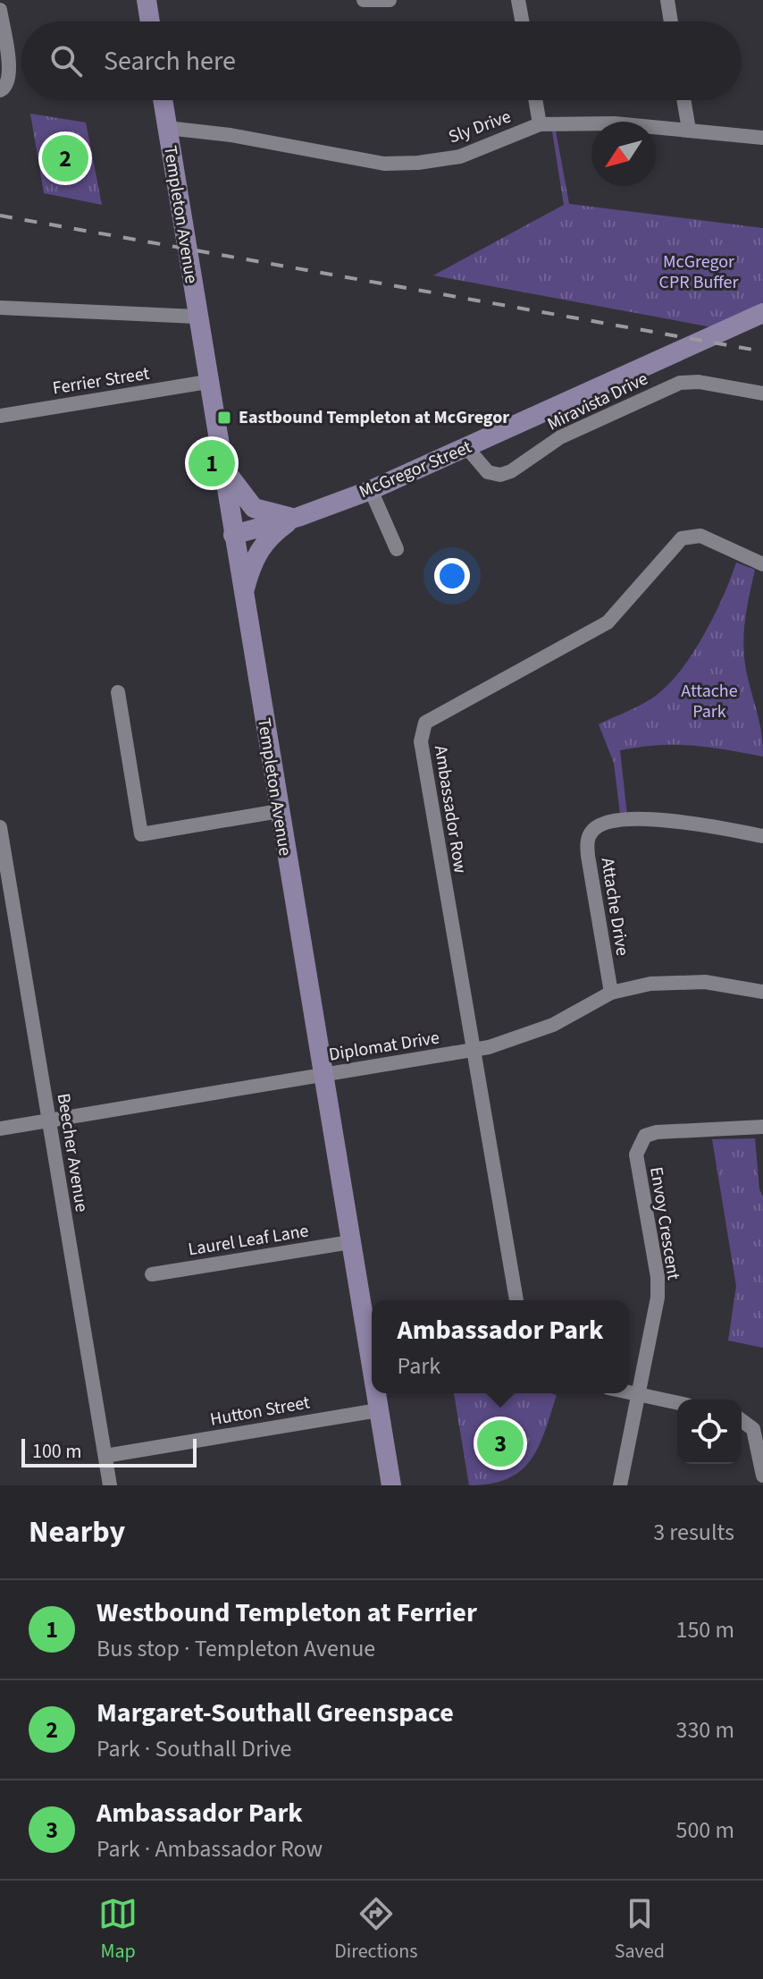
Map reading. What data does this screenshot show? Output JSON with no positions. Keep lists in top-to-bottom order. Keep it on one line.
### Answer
{"streets":{"street":["Sly Drive","Templeton Avenue","Ferrier Street","Miravista Drive","McGregor Street","Ambassador Row","Attache Drive","Diplomat Drive","Beecher Avenue","Envoy Crescent","Laurel Leaf Lane","Hutton Street"]},"crossings":[["Sly Drive","Templeton Avenue"],["Templeton Avenue","Ferrier Street"],["Templeton Avenue","McGregor Street"],["Templeton Avenue","Diplomat Drive"],["Templeton Avenue","Laurel Leaf Lane"],["Templeton Avenue","Hutton Street"],["Miravista Drive","McGregor Street"],["Ambassador Row","Diplomat Drive"],["Attache Drive","Diplomat Drive"],["Diplomat Drive","Beecher Avenue"],["Beecher Avenue","Hutton Street"]],"parks":["McGregor CPR Buffer","Attache Park"],"places":{"transit":["Eastbound Templeton at McGregor"]},"scale_bar":"100 m","north":"bottom left","page":{"search":"Search here","pins":["2","1","3"],"popup":["Ambassador Park","Park"],"scale":"100 m","heading":["Nearby","3 results"],"list":[{"mark":"1","name":"Westbound Templeton at Ferrier","note":"Bus stop · Templeton Avenue","value":"150 m"},{"mark":"2","name":"Margaret-Southall Greenspace","note":"Park · Southall Drive","value":"330 m"},{"mark":"3","name":"Ambassador Park","note":"Park · Ambassador Row","value":"500 m"}],"nav":["Map","Directions","Saved"]}}
